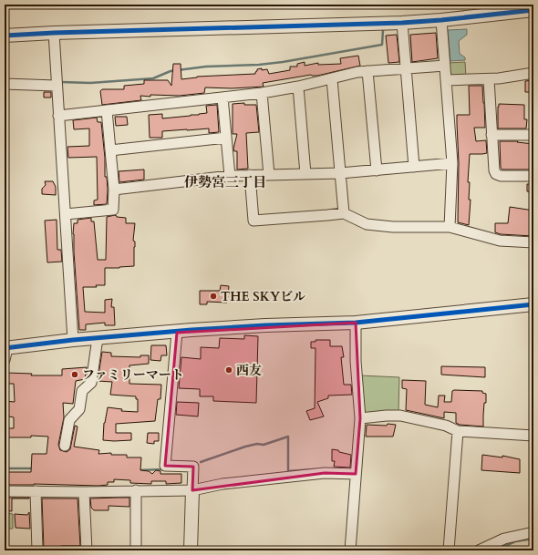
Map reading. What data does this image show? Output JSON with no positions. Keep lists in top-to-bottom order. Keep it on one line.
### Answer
{"districts":["伊勢宮三丁目"],"places":["THE SKYビル","西友","ファミリーマート"]}
